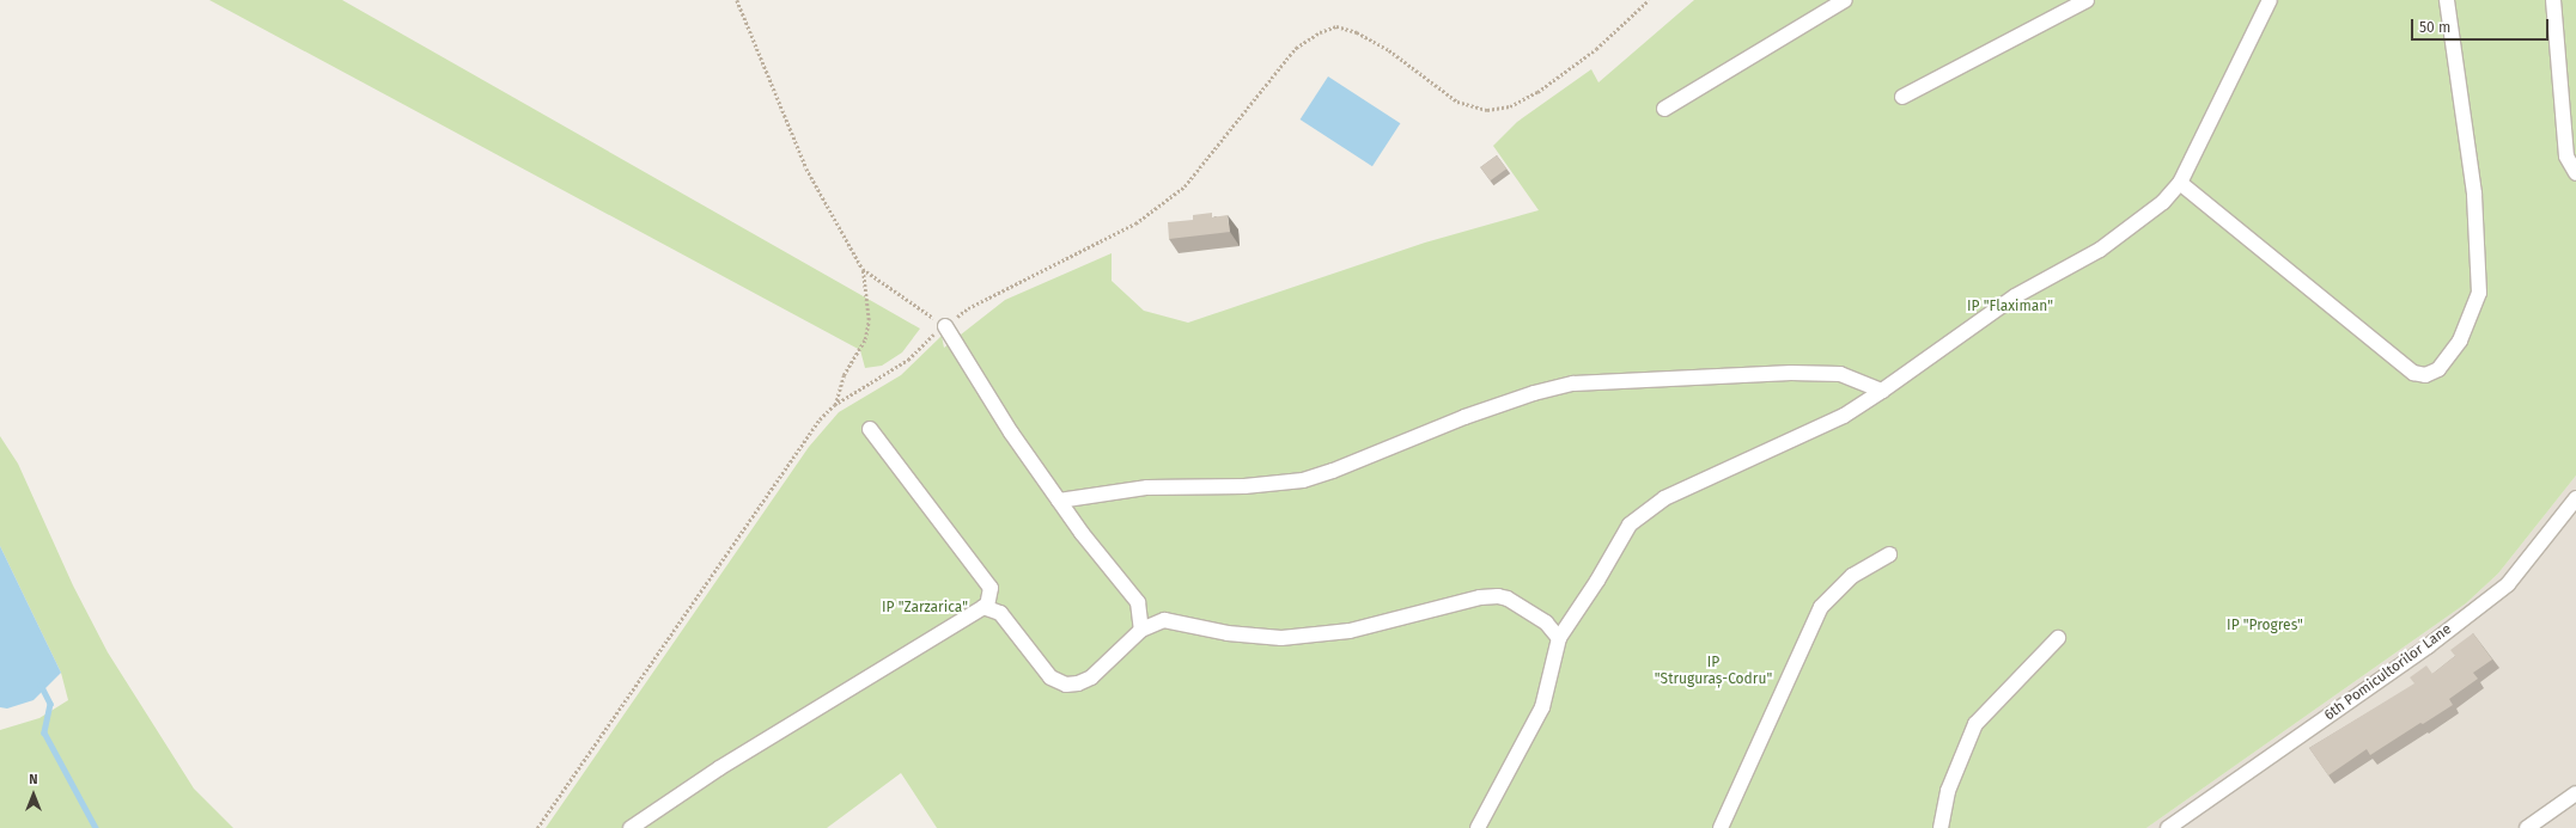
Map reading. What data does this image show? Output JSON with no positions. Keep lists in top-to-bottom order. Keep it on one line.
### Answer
{"streets":{"street":["6th Pomicultorilor Lane"]},"parks":["IP \"Flaximan\"","IP \"Zarzarica\"","IP \"Progres\"","IP \"Struguraș-Codru\""],"scale_bar":"50 m","north":"top"}
